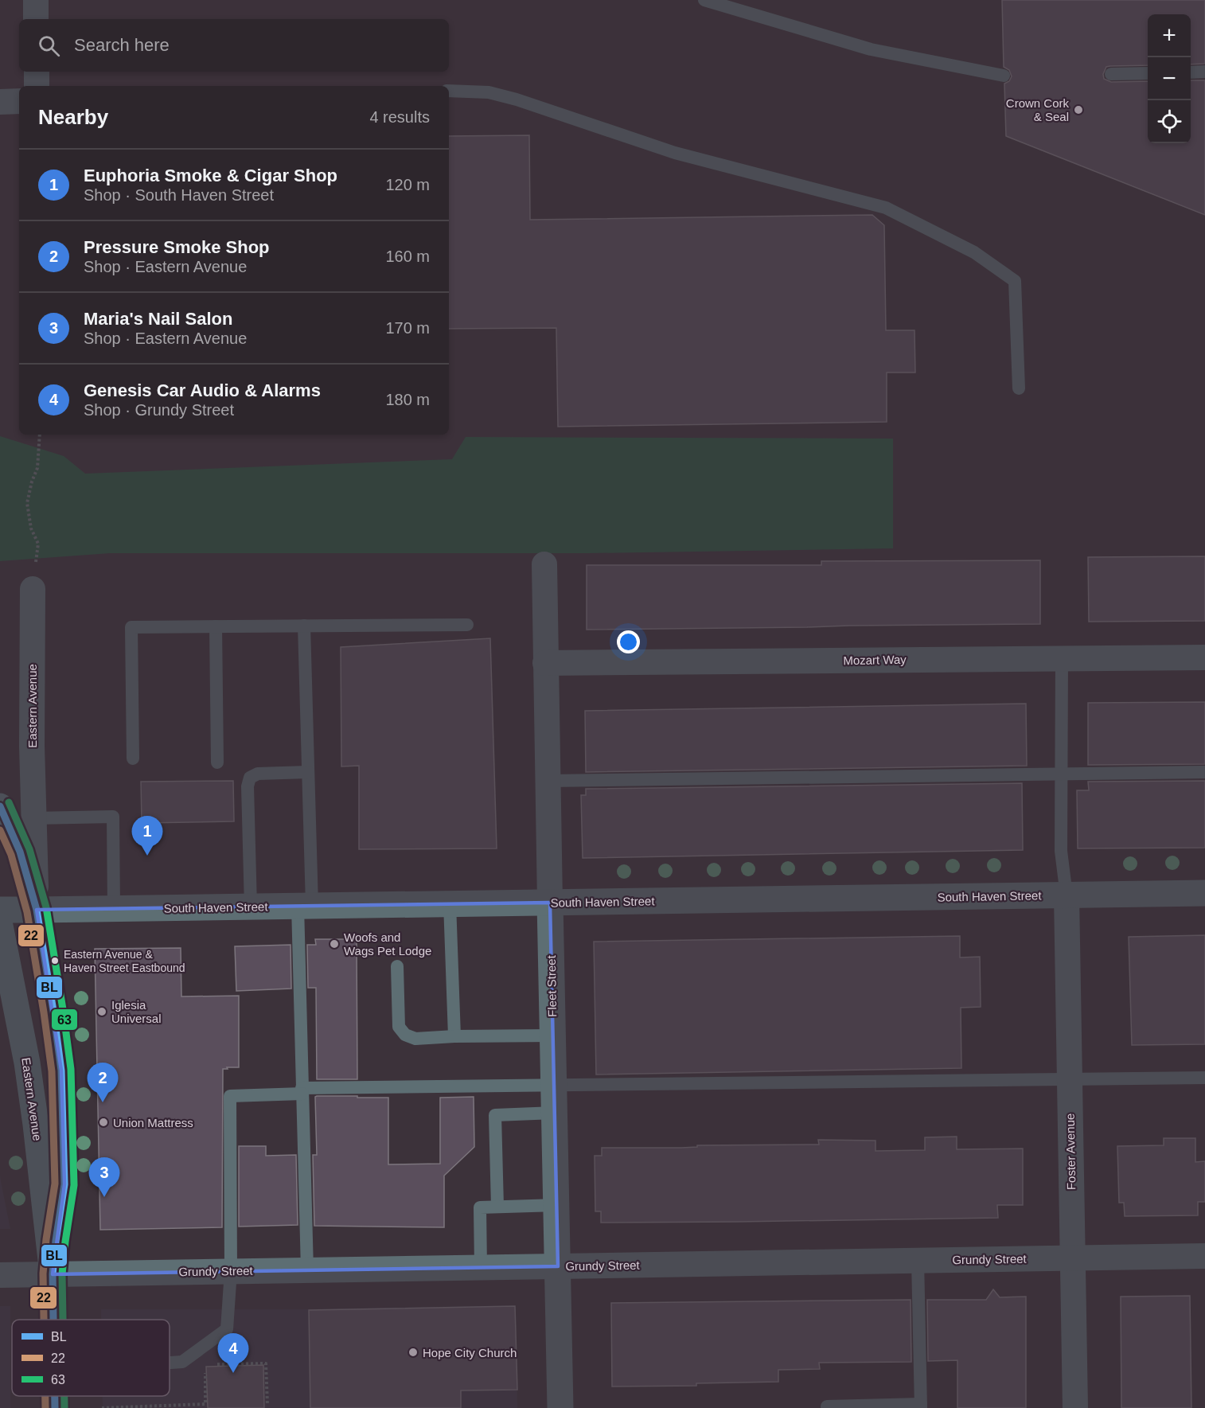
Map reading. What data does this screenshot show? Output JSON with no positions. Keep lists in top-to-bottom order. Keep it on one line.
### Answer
{"streets":{"main road":["Eastern Avenue","South Haven Street"],"street":["Mozart Way","Fleet Street","Foster Avenue","Grundy Street"]},"crossings":[["Mozart Way","Fleet Street"],["Eastern Avenue","South Haven Street"],["Eastern Avenue","Grundy Street"],["South Haven Street","Fleet Street"],["South Haven Street","Foster Avenue"],["Fleet Street","Grundy Street"],["Foster Avenue","Grundy Street"]],"places":["Crown Cork & Seal","Woofs and Wags Pet Lodge","Eastern Avenue & Haven Street Eastbound","Iglesia Universal","Union Mattress","Hope City Church"],"lines":["transit line 63","transit line BL","transit line 22"],"legend":["BL","22","63"],"page":{"map_buttons":["+","−"],"search":"Search here","heading":["Nearby","4 results"],"list":[{"mark":"1","name":"Euphoria Smoke & Cigar Shop","note":"Shop · South Haven Street","value":"120 m"},{"mark":"2","name":"Pressure Smoke Shop","note":"Shop · Eastern Avenue","value":"160 m"},{"mark":"3","name":"Maria's Nail Salon","note":"Shop · Eastern Avenue","value":"170 m"},{"mark":"4","name":"Genesis Car Audio & Alarms","note":"Shop · Grundy Street","value":"180 m"}],"pins":["1","2","3","4"]}}
